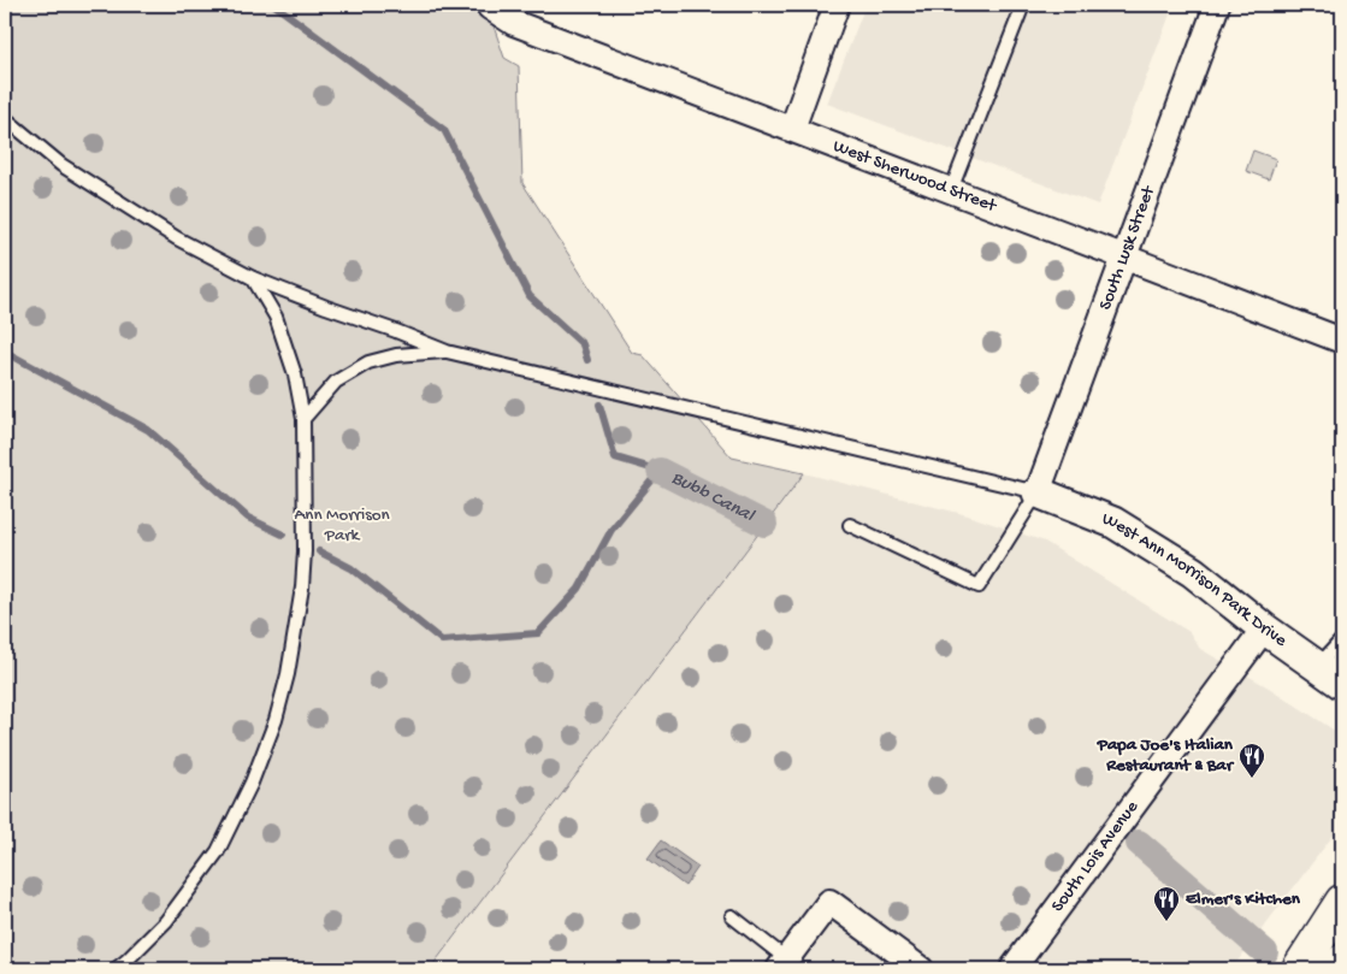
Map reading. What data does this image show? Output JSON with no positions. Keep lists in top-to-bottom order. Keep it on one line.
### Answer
{"streets":{"street":["West Sherwood Street","South Lusk Street","West Ann Morrison Park Drive","South Lois Avenue"]},"crossings":[["West Sherwood Street","South Lusk Street"],["South Lusk Street","West Ann Morrison Park Drive"],["West Ann Morrison Park Drive","South Lois Avenue"]],"water":["Bubb Canal"],"parks":["Ann Morrison Park"],"places":{"restaurant":["Papa Joe's Italian Restaurant & Bar","Elmer's Kitchen"]}}
